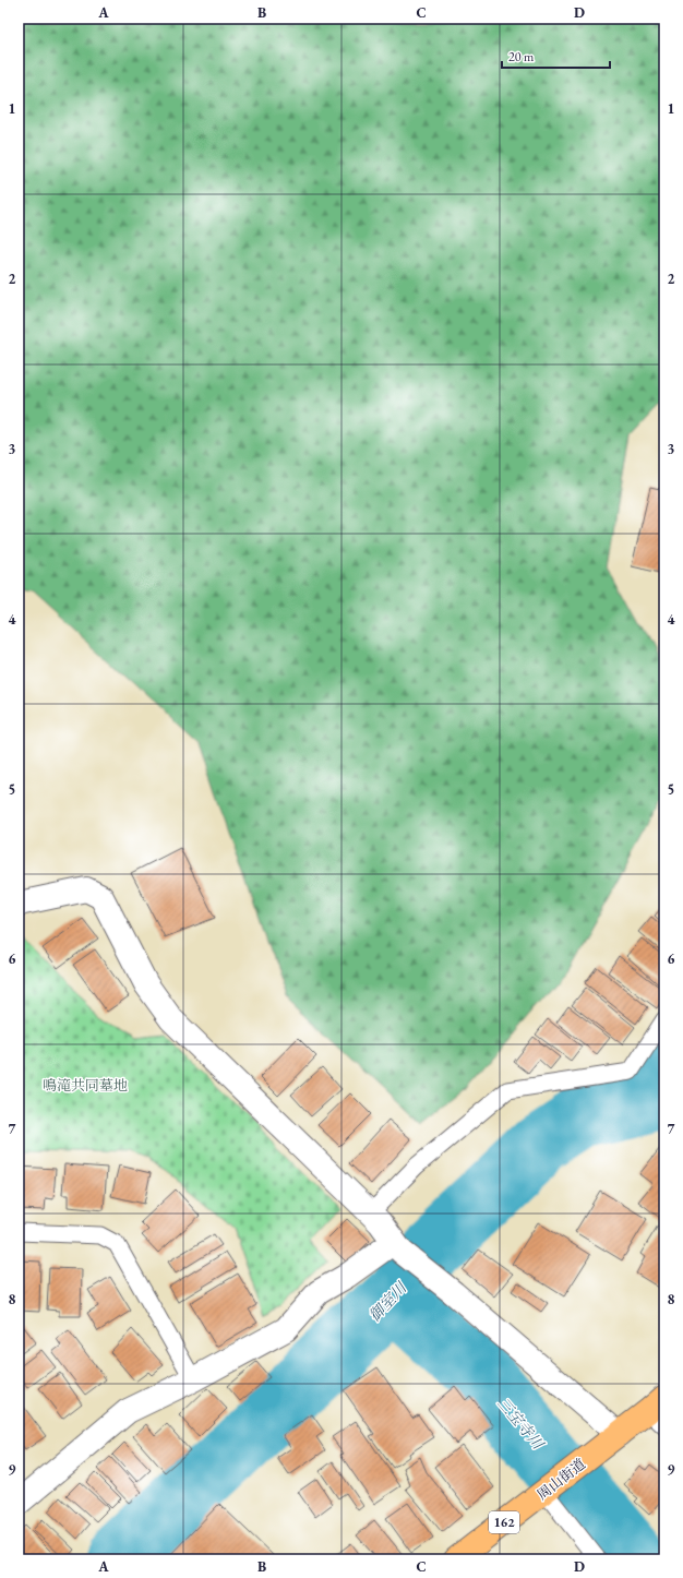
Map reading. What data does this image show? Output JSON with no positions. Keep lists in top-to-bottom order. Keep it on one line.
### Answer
{"streets":{"highway":["周山街道","162"]},"water":["御室川","三宝寺川"],"parks":["鳴滝共同墓地"],"scale_bar":"20 m","grid":{"columns":["A","B","C","D"],"rows":["1","2","3","4","5","6","7","8","9"]}}
